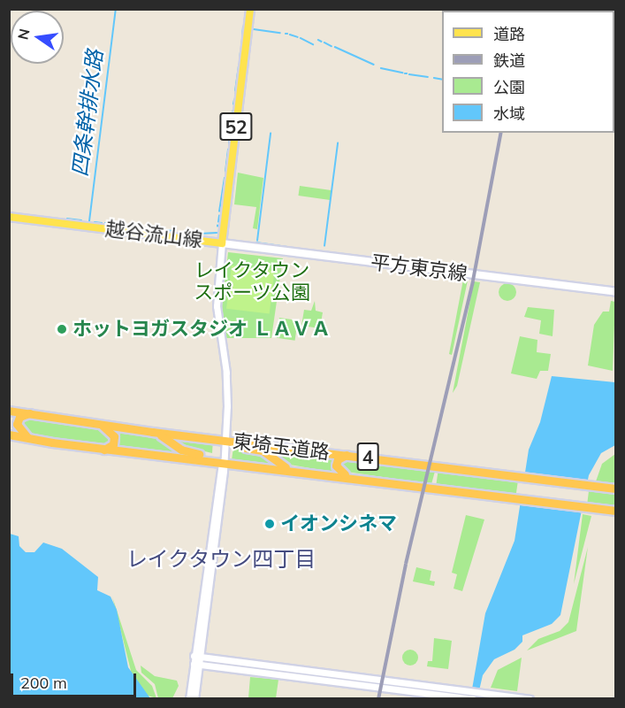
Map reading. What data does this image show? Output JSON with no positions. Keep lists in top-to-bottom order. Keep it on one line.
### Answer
{"streets":{"highway":["東埼玉道路","4"],"main road":["52","越谷流山線","平方東京線"]},"crossings":[["越谷流山線","平方東京線"],["東埼玉道路","4"]],"districts":["レイクタウン四丁目"],"water":["四条幹排水路"],"parks":["レイクタウン スポーツ公園"],"places":["ホットヨガスタジオ ＬＡＶＡ","イオンシネマ"],"legend":["道路","鉄道","公園","水域"],"scale_bar":"200 m","north":"left"}
